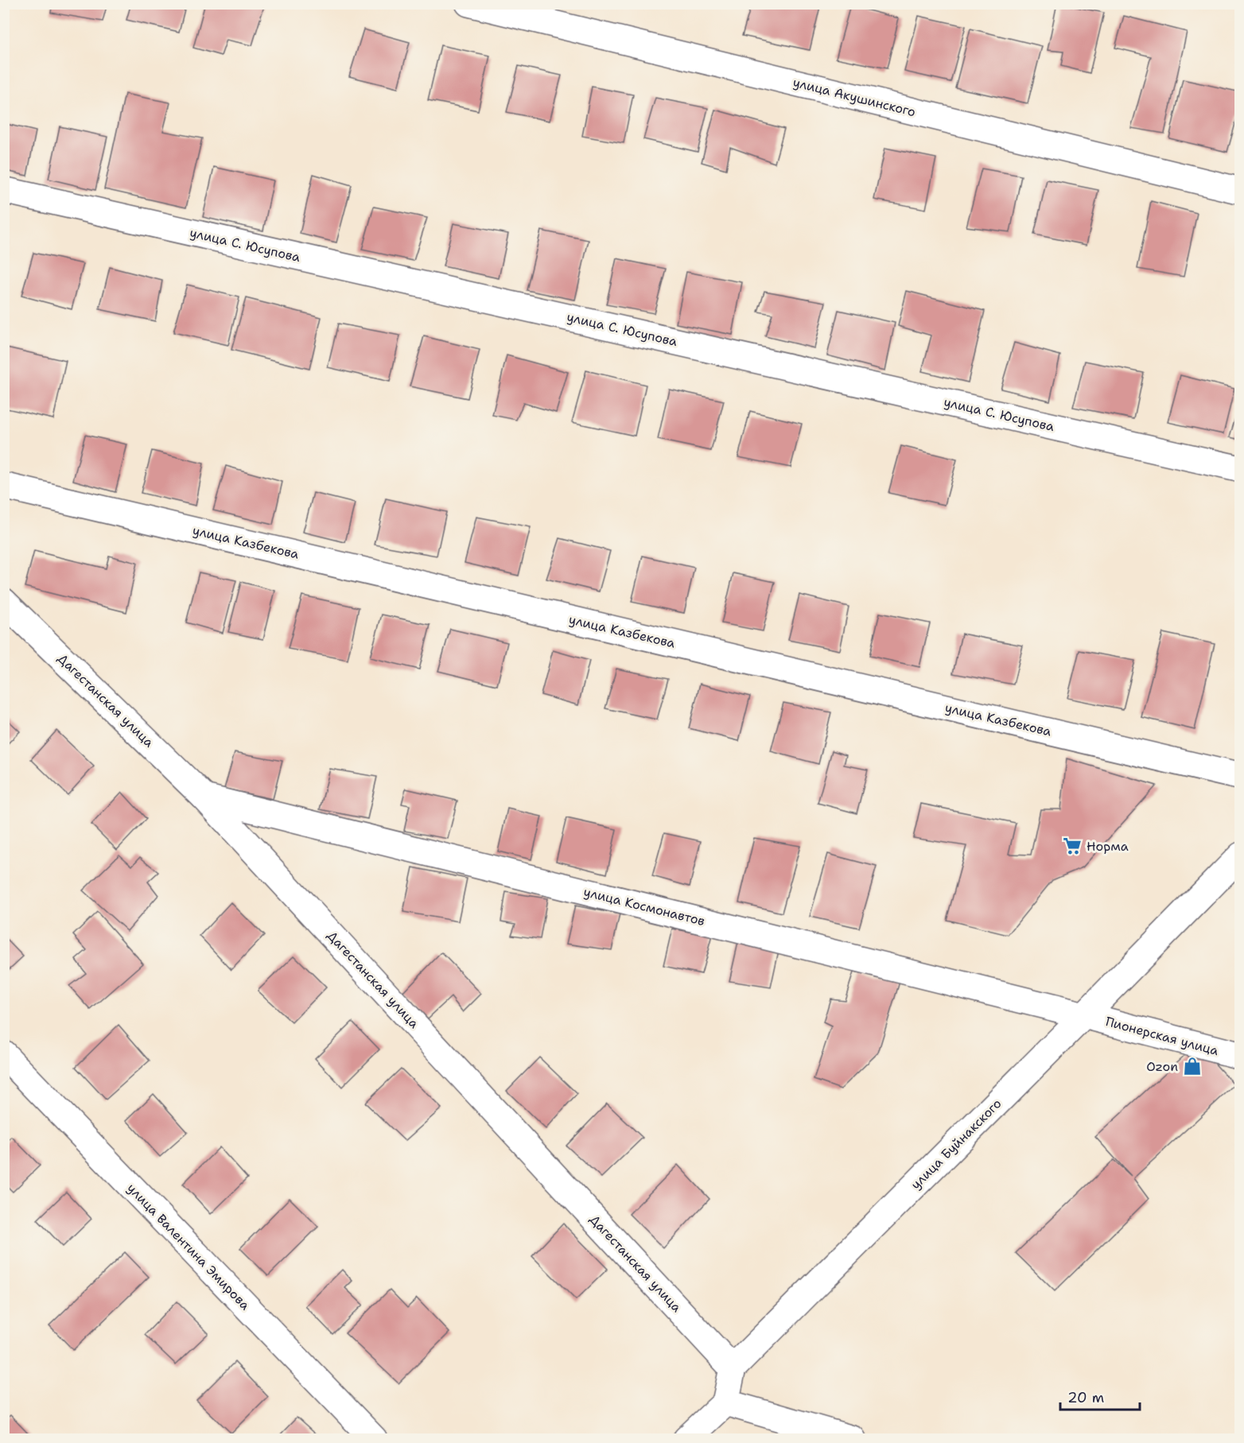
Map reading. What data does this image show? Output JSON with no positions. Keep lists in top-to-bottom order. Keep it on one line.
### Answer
{"streets":{"street":["улица Акушинского","улица С. Юсупова","улица Казбекова","Дагестанская улица","улица Космонавтов","Пионерская улица","улица Буйнакского","улица Валентина Эмирова"]},"crossings":[["Дагестанская улица","улица Космонавтов"],["Дагестанская улица","улица Буйнакского"],["улица Космонавтов","Пионерская улица"],["улица Космонавтов","улица Буйнакского"],["Пионерская улица","улица Буйнакского"]],"places":{"supermarket":["Норма"],"shop":["Ozon"]},"scale_bar":"20 m"}
